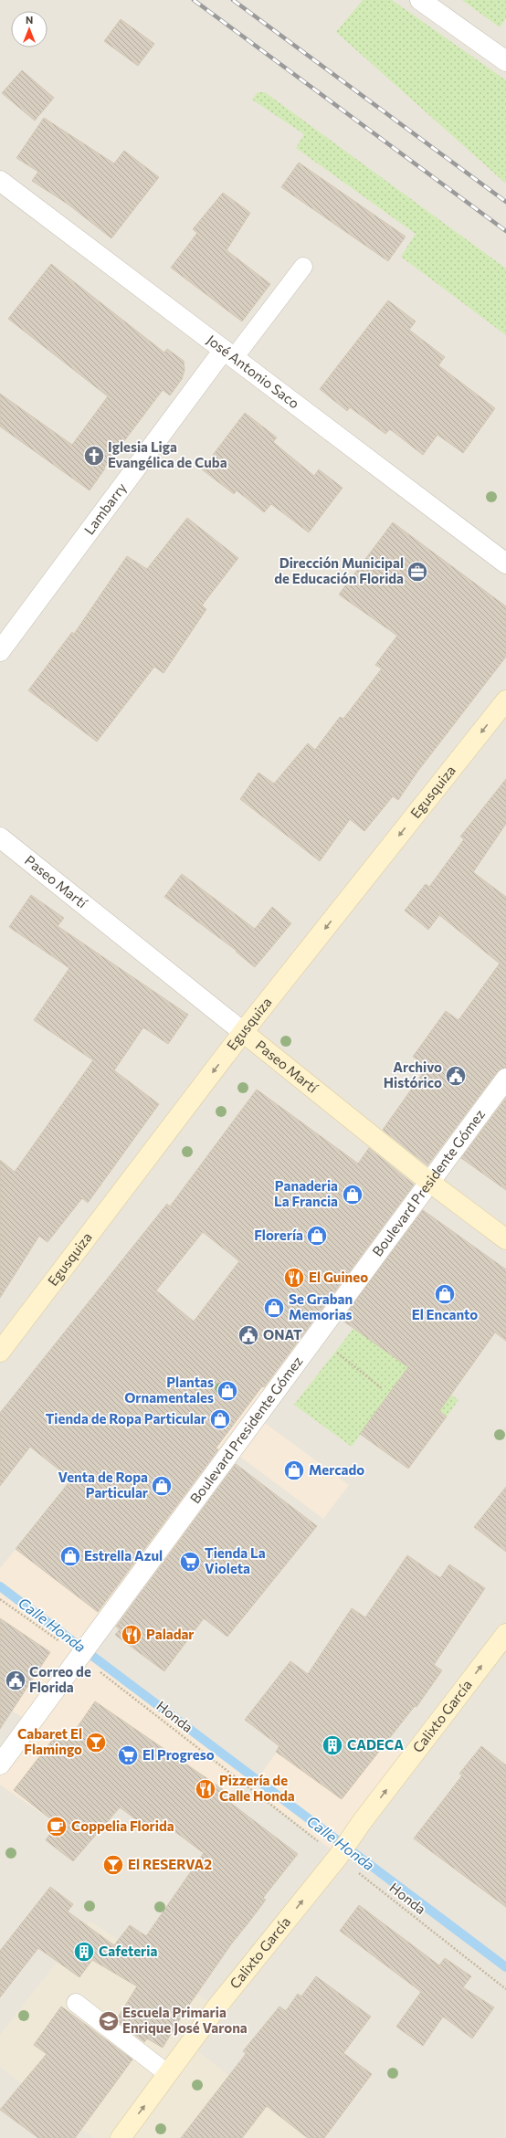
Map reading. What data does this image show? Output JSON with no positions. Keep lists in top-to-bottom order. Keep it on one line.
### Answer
{"streets":{"main road":["Egusquiza","Paseo Martí","Calixto García"],"street":["José Antonio Saco","Lambarry","Boulevard Presidente Gómez"],"path":["Honda"]},"crossings":[["José Antonio Saco","Lambarry"],["Egusquiza","Paseo Martí"],["Paseo Martí","Boulevard Presidente Gómez"],["Boulevard Presidente Gómez","Honda"],["Honda","Calixto García"]],"one_way":["Egusquiza","Calixto García"],"water":["Calle Honda"],"places":{"church":["Iglesia Liga Evangélica de Cuba"],"office":["Dirección Municipal de Educación Florida"],"public building":["Archivo Histórico","ONAT","Correo de Florida"],"shop":["Panaderia La Francia","Florería","El Encanto","Se Graban Memorias","Plantas Ornamentales","Tienda de Ropa Particular","Mercado","Venta de Ropa Particular","Estrella Azul"],"restaurant":["El Guineo","Paladar","Pizzería de Calle Honda"],"supermarket":["Tienda La Violeta","El Progreso"],"bar":["Cabaret El Flamingo","El RESERVA2"],"building":["CADECA","Cafeteria"],"cafe":["Coppelia Florida"],"school or university":["Escuela Primaria Enrique José Varona"]},"north":"top"}
